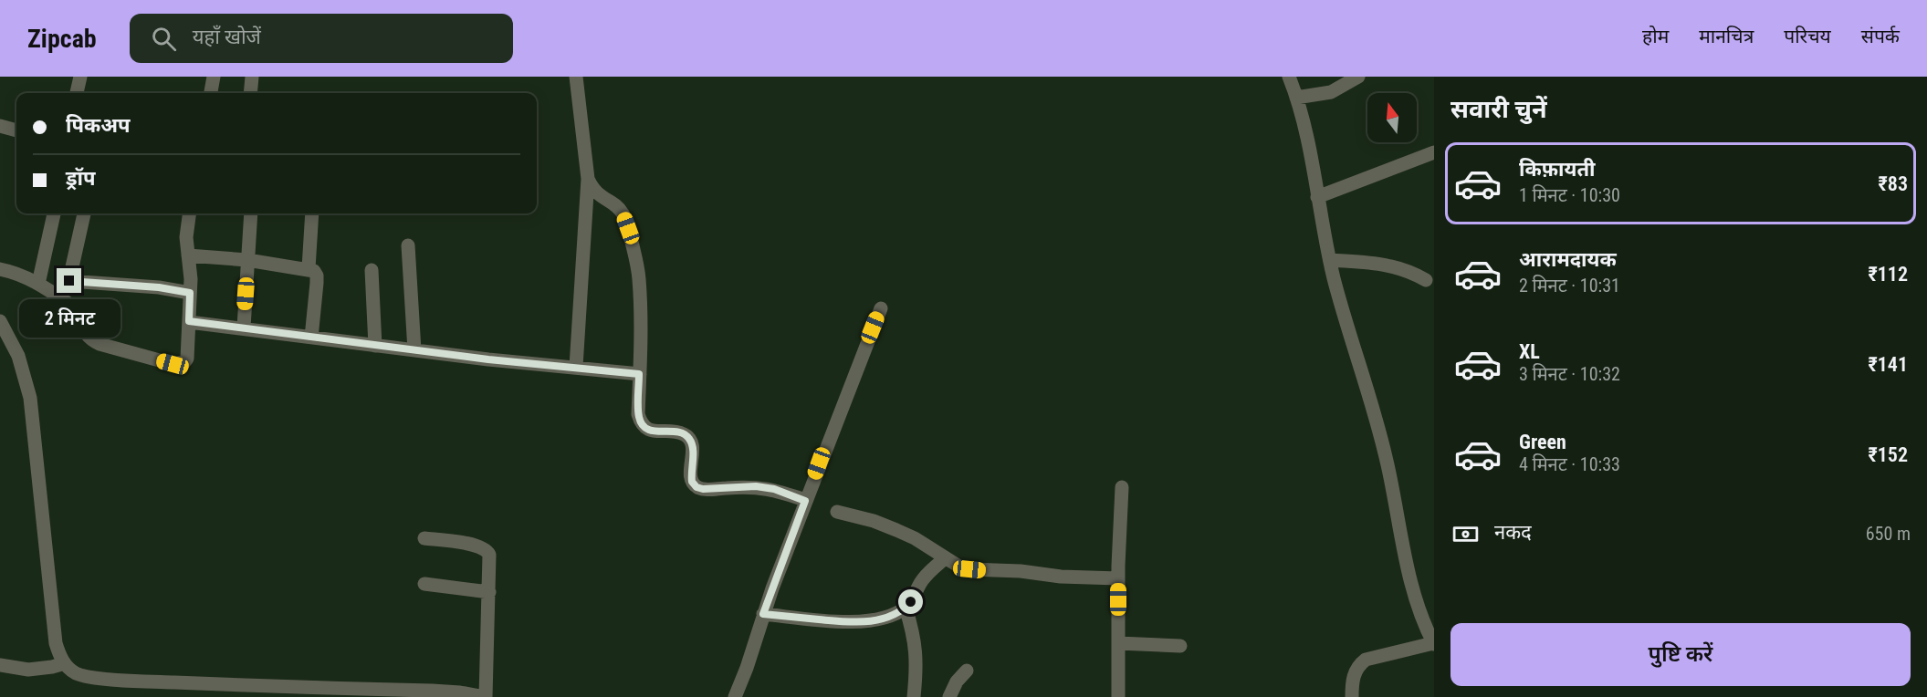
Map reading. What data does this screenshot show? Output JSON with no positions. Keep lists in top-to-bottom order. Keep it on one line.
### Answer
{"north":"top","page":{"header":"Zipcab","search":"यहाँ खोजें","nav":["होम","मानचित्र","परिचय","संपर्क"],"heading":"सवारी चुनें","banner":["पिकअप","ड्रॉप"],"list":[{"name":"किफ़ायती","note":"1 मिनट · 10:30","value":"₹83"},{"name":"आरामदायक","note":"2 मिनट · 10:31","value":"₹112"},{"name":"XL","note":"3 मिनट · 10:32","value":"₹141"},{"name":"Green","note":"4 मिनट · 10:33","value":"₹152"}],"bubble":"2 मिनट","pay":["नकद","650 m"],"buttons":"पुष्टि करें"}}
